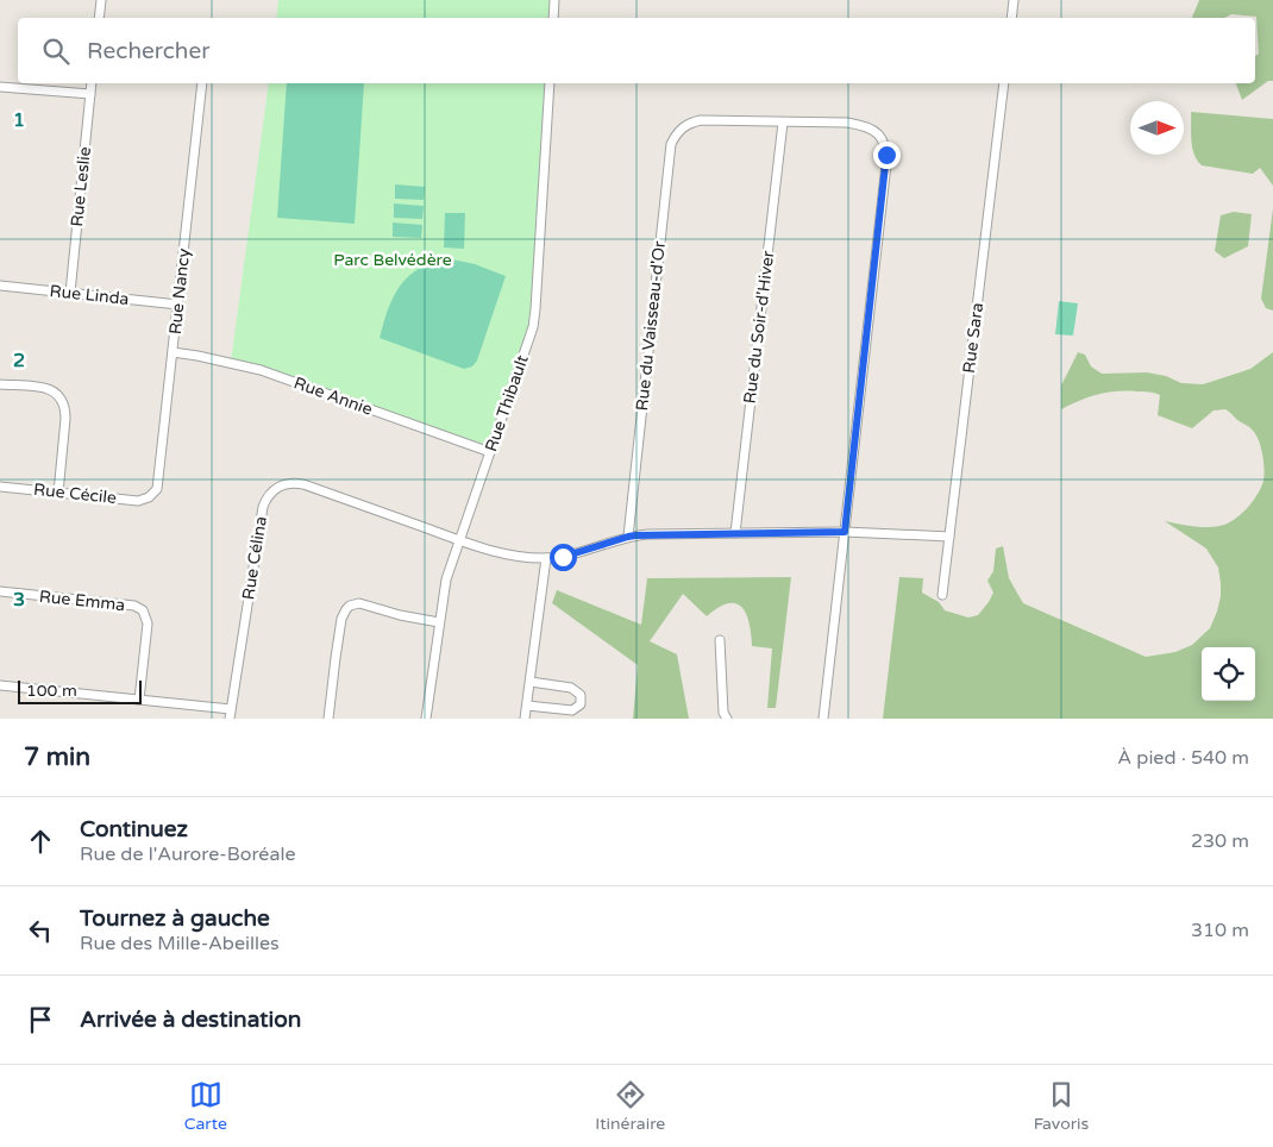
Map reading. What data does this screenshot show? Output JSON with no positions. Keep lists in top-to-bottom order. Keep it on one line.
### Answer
{"streets":{"street":["Rue Leslie","Rue Nancy","Rue Linda","Rue du Vaisseau-d'Or","Rue du Soir-d'Hiver","Rue Sara","Rue Annie","Rue Thibault","Rue Cécile","Rue Célina","Rue Emma"]},"crossings":[["Rue Leslie","Rue Linda"],["Rue Nancy","Rue Linda"],["Rue Nancy","Rue Annie"],["Rue Nancy","Rue Cécile"],["Rue du Vaisseau-d'Or","Rue du Soir-d'Hiver"],["Rue Annie","Rue Thibault"],["Rue Thibault","Rue Célina"]],"parks":["Parc Belvédère"],"scale_bar":"100 m","north":"right","page":{"search":"Rechercher","scale":"100 m","heading":["7 min","À pied · 540 m"],"list":[["Continuez","Rue de l'Aurore-Boréale","230 m"],["Tournez à gauche","Rue des Mille-Abeilles","310 m"],"Arrivée à destination"],"nav":["Carte","Itinéraire","Favoris"]},"grid":{"rows":["1","2","3"]}}
